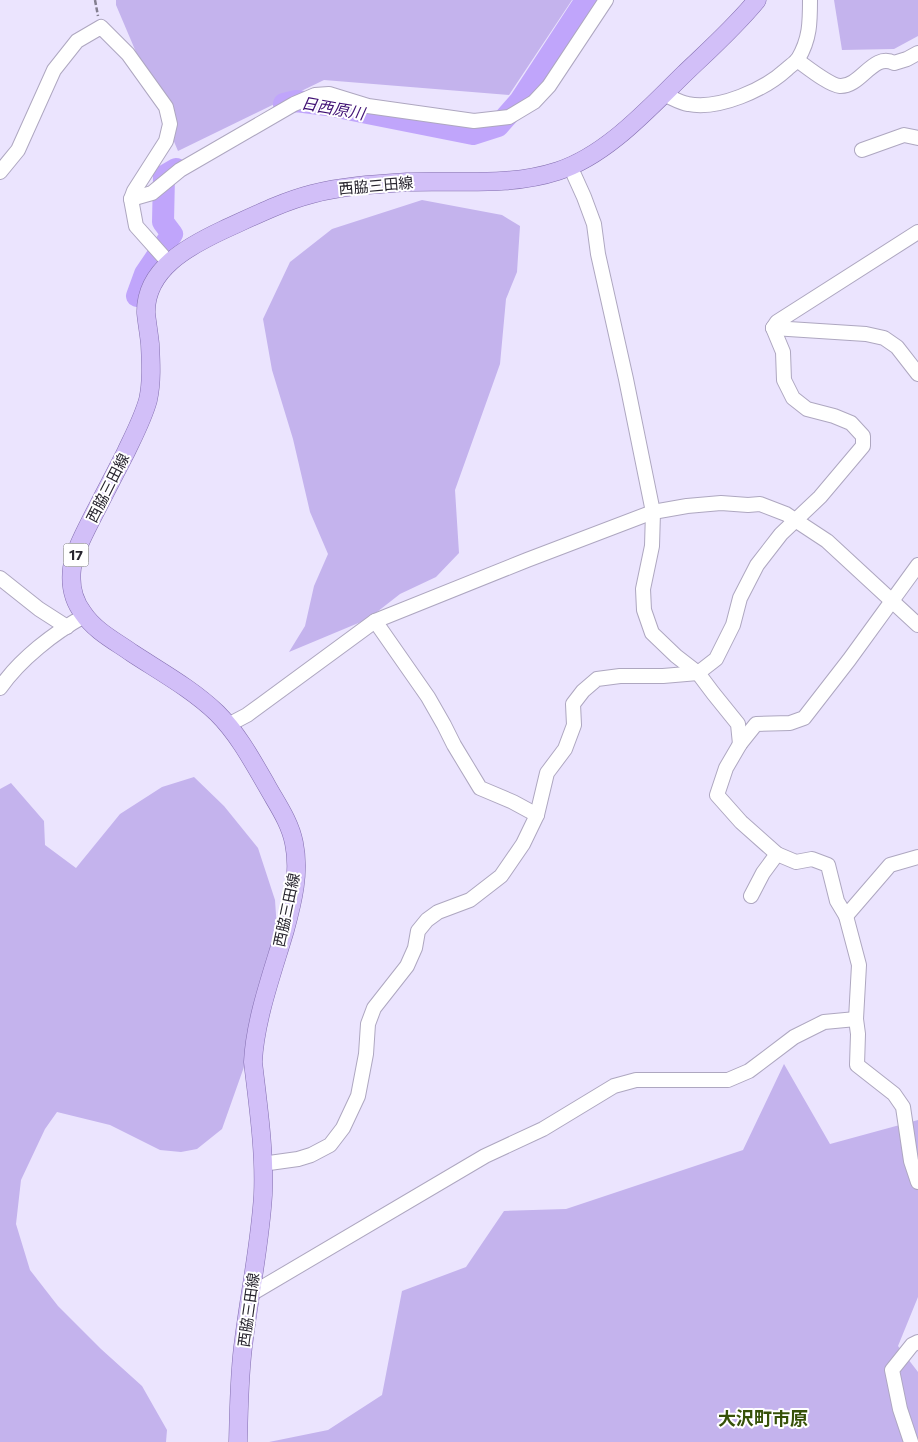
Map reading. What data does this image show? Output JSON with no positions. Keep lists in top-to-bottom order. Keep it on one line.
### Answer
{"streets":{"main road":["西脇三田線","17"]},"districts":["大沢町市原"],"water":["日西原川"]}
